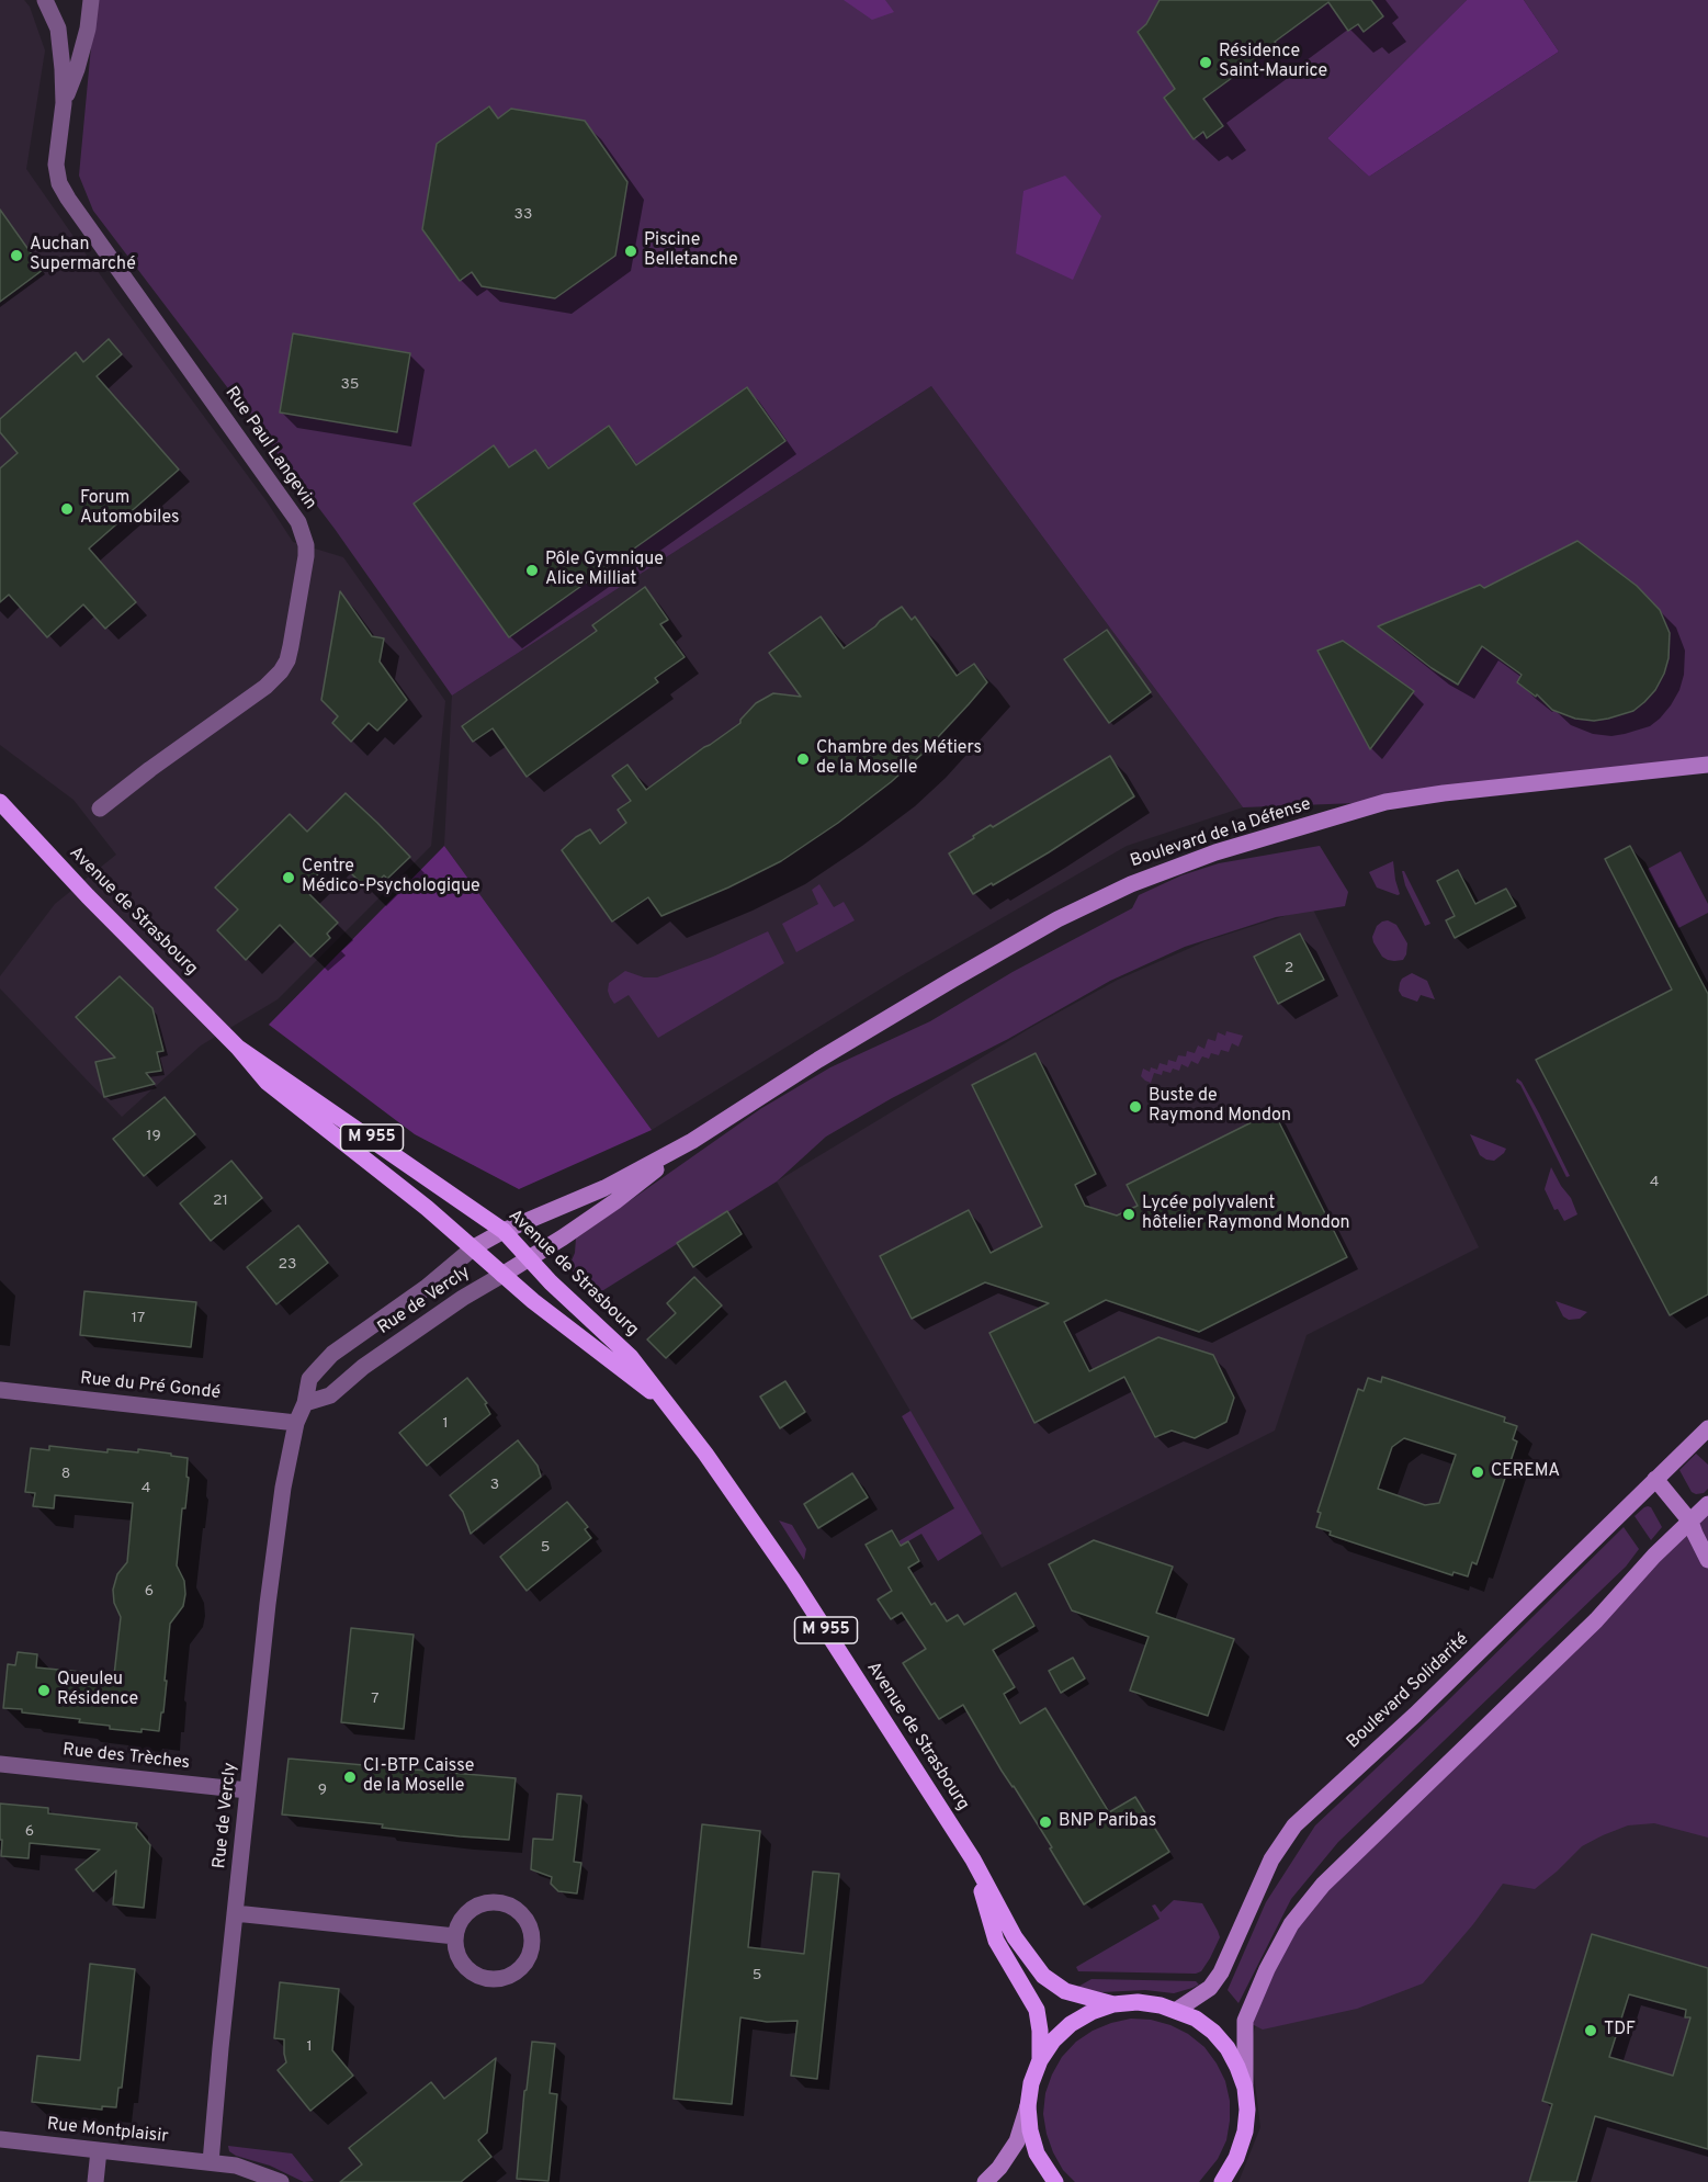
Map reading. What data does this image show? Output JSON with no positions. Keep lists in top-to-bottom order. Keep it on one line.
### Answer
{"streets":{"main road":["Avenue de Strasbourg","M 955"],"street":["Rue Paul Langevin","Boulevard de la Défense","Rue de Vercly","Rue du Pré Gondé","Boulevard Solidarité","Rue des Trèches","Rue Montplaisir"]},"crossings":[["Boulevard de la Défense","Avenue de Strasbourg"],["Boulevard de la Défense","Rue de Vercly"],["Avenue de Strasbourg","Rue de Vercly"],["Rue de Vercly","Rue du Pré Gondé"],["Rue de Vercly","Rue des Trèches"],["Rue de Vercly","Rue Montplaisir"]],"places":["Résidence Saint-Maurice","Piscine Belletanche","Auchan Supermarché","Forum Automobiles","Pôle Gymnique Alice Milliat","Chambre des Métiers de la Moselle","Centre Médico-Psychologique","Buste de Raymond Mondon","Lycée polyvalent hôtelier Raymond Mondon","CEREMA","Queuleu Résidence","CI-BTP Caisse de la Moselle","BNP Paribas","TDF"],"house_numbers":["33","35","2","19","4","21","23","17","1","8","3","4","5","6","7","9","6","5","1"]}
